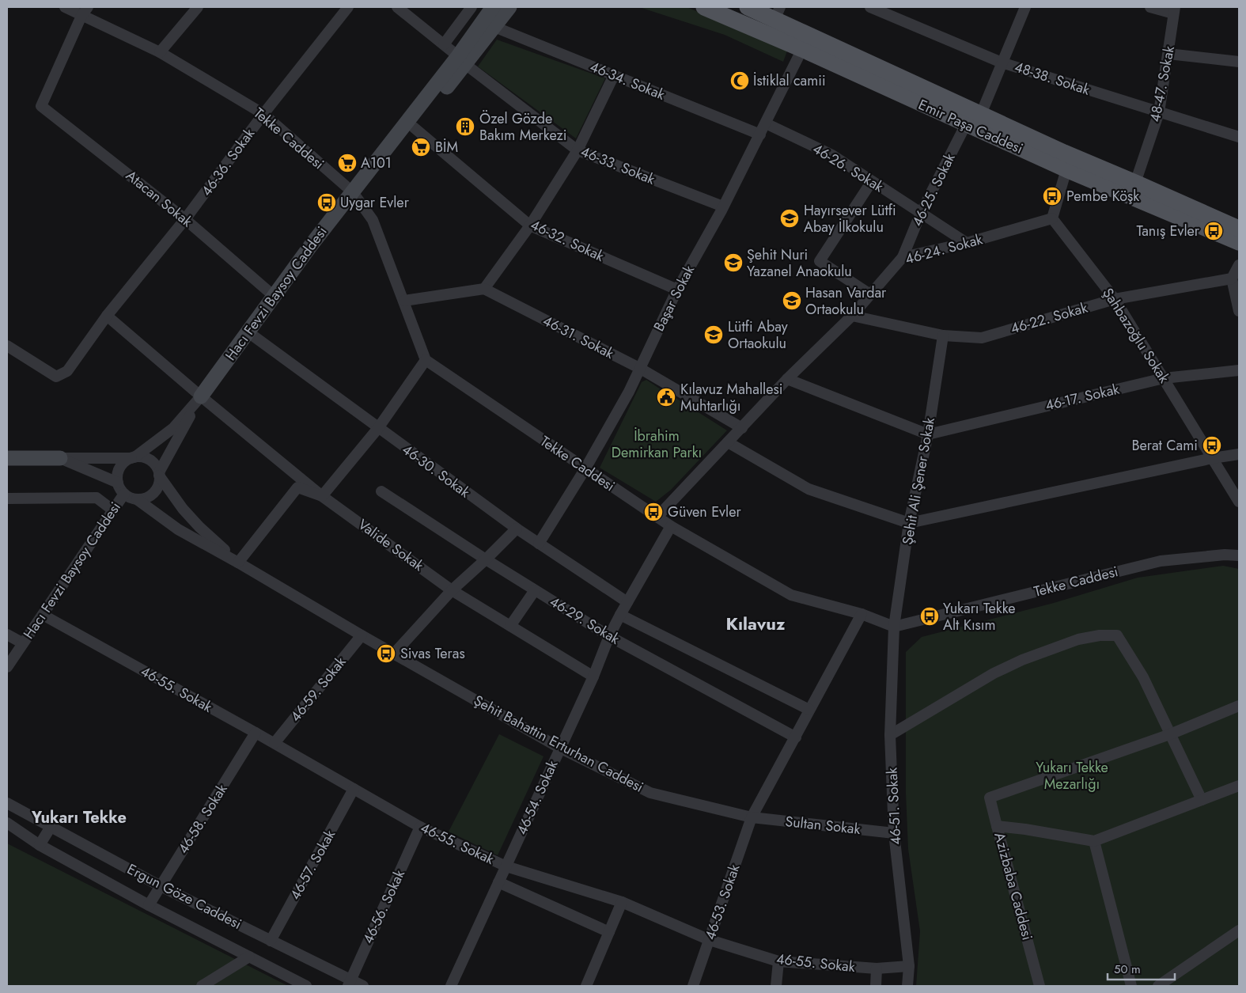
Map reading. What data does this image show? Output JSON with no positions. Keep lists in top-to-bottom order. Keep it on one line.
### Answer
{"streets":{"main road":["Emir Paşa Caddesi"],"street":["48-38. Sokak","46-34. Sokak","48-47. Sokak","Tekke Caddesi","46-36. Sokak","46-33. Sokak","46-26. Sokak","46-25. Sokak","Atacan Sokak","46-32. Sokak","46-24. Sokak","Hacı Fevzi Baysoy Caddesi","Başar Sokak","46-22. Sokak","Şahbazoğlu Sokak","46-31. Sokak","46-17. Sokak","46-30. Sokak","Şehit Ali Şener Sokak","Valide Sokak","46-29. Sokak","46-55. Sokak","46-59. Sokak","Şehit Bahattin Erturhan Caddesi","46-54. Sokak","46-51. Sokak","46-58. Sokak","Sultan Sokak","46-57. Sokak","Azizbaba Caddesi","Ergun Göze Caddesi","46-53. Sokak","46-56. Sokak"]},"crossings":[["48-38. Sokak","48-47. Sokak"],["46-34. Sokak","Hacı Fevzi Baysoy Caddesi"],["46-34. Sokak","Başar Sokak"],["48-47. Sokak","Emir Paşa Caddesi"],["Emir Paşa Caddesi","46-25. Sokak"],["Emir Paşa Caddesi","Başar Sokak"],["Tekke Caddesi","46-36. Sokak"],["Tekke Caddesi","Atacan Sokak"],["Tekke Caddesi","46-24. Sokak"],["Tekke Caddesi","Hacı Fevzi Baysoy Caddesi"],["Tekke Caddesi","Başar Sokak"],["Tekke Caddesi","Şehit Ali Şener Sokak"],["Tekke Caddesi","46-54. Sokak"],["Tekke Caddesi","46-51. Sokak"],["46-36. Sokak","Atacan Sokak"],["46-36. Sokak","Valide Sokak"],["46-33. Sokak","Hacı Fevzi Baysoy Caddesi"],["46-33. Sokak","Başar Sokak"],["46-26. Sokak","46-25. Sokak"],["46-26. Sokak","46-24. Sokak"],["46-26. Sokak","Başar Sokak"],["46-25. Sokak","46-24. Sokak"],["Atacan Sokak","Hacı Fevzi Baysoy Caddesi"],["46-32. Sokak","Hacı Fevzi Baysoy Caddesi"],["46-32. Sokak","Başar Sokak"],["46-24. Sokak","46-22. Sokak"],["46-24. Sokak","Şahbazoğlu Sokak"],["46-24. Sokak","46-31. Sokak"],["Hacı Fevzi Baysoy Caddesi","46-30. Sokak"],["Hacı Fevzi Baysoy Caddesi","Valide Sokak"],["Hacı Fevzi Baysoy Caddesi","46-55. Sokak"],["Hacı Fevzi Baysoy Caddesi","Şehit Bahattin Erturhan Caddesi"],["Başar Sokak","46-31. Sokak"],["Başar Sokak","46-30. Sokak"],["46-22. Sokak","Şahbazoğlu Sokak"],["46-22. Sokak","Şehit Ali Şener Sokak"],["Şahbazoğlu Sokak","46-17. Sokak"],["46-17. Sokak","Şehit Ali Şener Sokak"],["46-30. Sokak","46-54. Sokak"],["Şehit Ali Şener Sokak","46-51. Sokak"],["Valide Sokak","46-54. Sokak"],["46-29. Sokak","46-54. Sokak"],["46-55. Sokak","46-59. Sokak"],["46-55. Sokak","46-54. Sokak"],["46-55. Sokak","46-51. Sokak"],["46-55. Sokak","46-58. Sokak"],["46-55. Sokak","46-57. Sokak"],["46-55. Sokak","46-53. Sokak"],["46-55. Sokak","46-56. Sokak"],["46-59. Sokak","Şehit Bahattin Erturhan Caddesi"],["Şehit Bahattin Erturhan Caddesi","46-54. Sokak"],["Şehit Bahattin Erturhan Caddesi","Sultan Sokak"],["Şehit Bahattin Erturhan Caddesi","46-53. Sokak"],["46-51. Sokak","Sultan Sokak"],["46-58. Sokak","Ergun Göze Caddesi"],["Sultan Sokak","46-53. Sokak"],["46-57. Sokak","Ergun Göze Caddesi"],["Ergun Göze Caddesi","46-56. Sokak"]],"districts":["Kılavuz","Yukarı Tekke"],"parks":["İbrahim Demirkan Parkı","Yukarı Tekke Mezarlığı"],"places":{"mosque":["İstiklal camii"],"building":["Özel Gözde Bakım Merkezi"],"supermarket":["BİM","A101"],"bus stop":["Pembe Köşk","Uygar Evler","Tanış Evler","Berat Cami","Güven Evler","Yukarı Tekke Alt Kısım","Sivas Teras"],"school or university":["Hayırsever Lütfi Abay İlkokulu","Şehit Nuri Yazanel Anaokulu","Hasan Vardar Ortaokulu","Lütfi Abay Ortaokulu"],"public building":["Kılavuz Mahallesi Muhtarlığı"]},"scale_bar":"50 m"}
